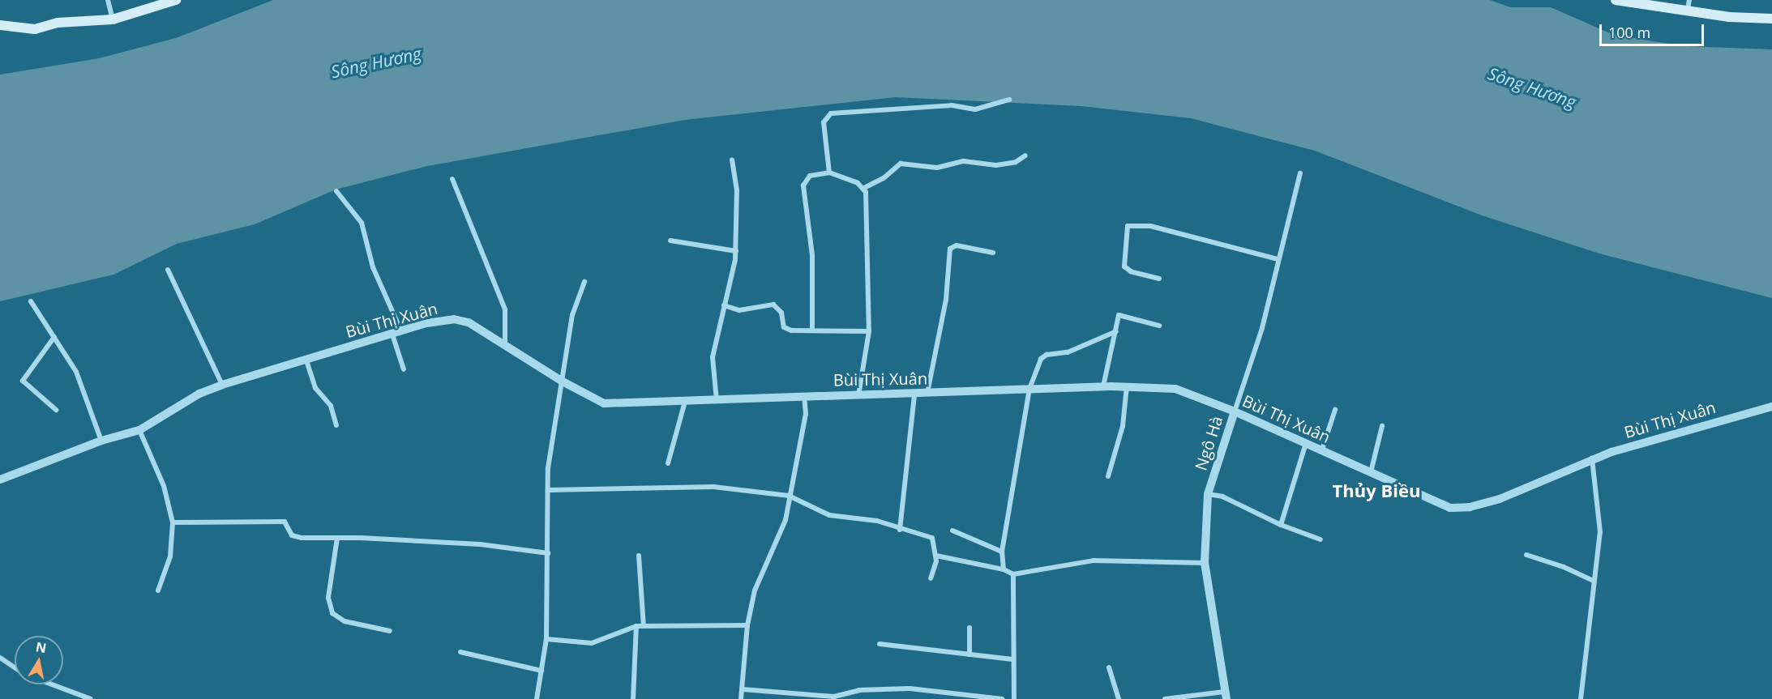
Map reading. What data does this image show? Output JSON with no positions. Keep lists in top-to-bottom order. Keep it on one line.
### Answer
{"streets":{"street":["Bùi Thị Xuân","Ngô Hà"]},"crossings":[["Bùi Thị Xuân","Ngô Hà"]],"districts":["Thủy Biều"],"water":["Sông Hương"],"scale_bar":"100 m","north":"top"}
